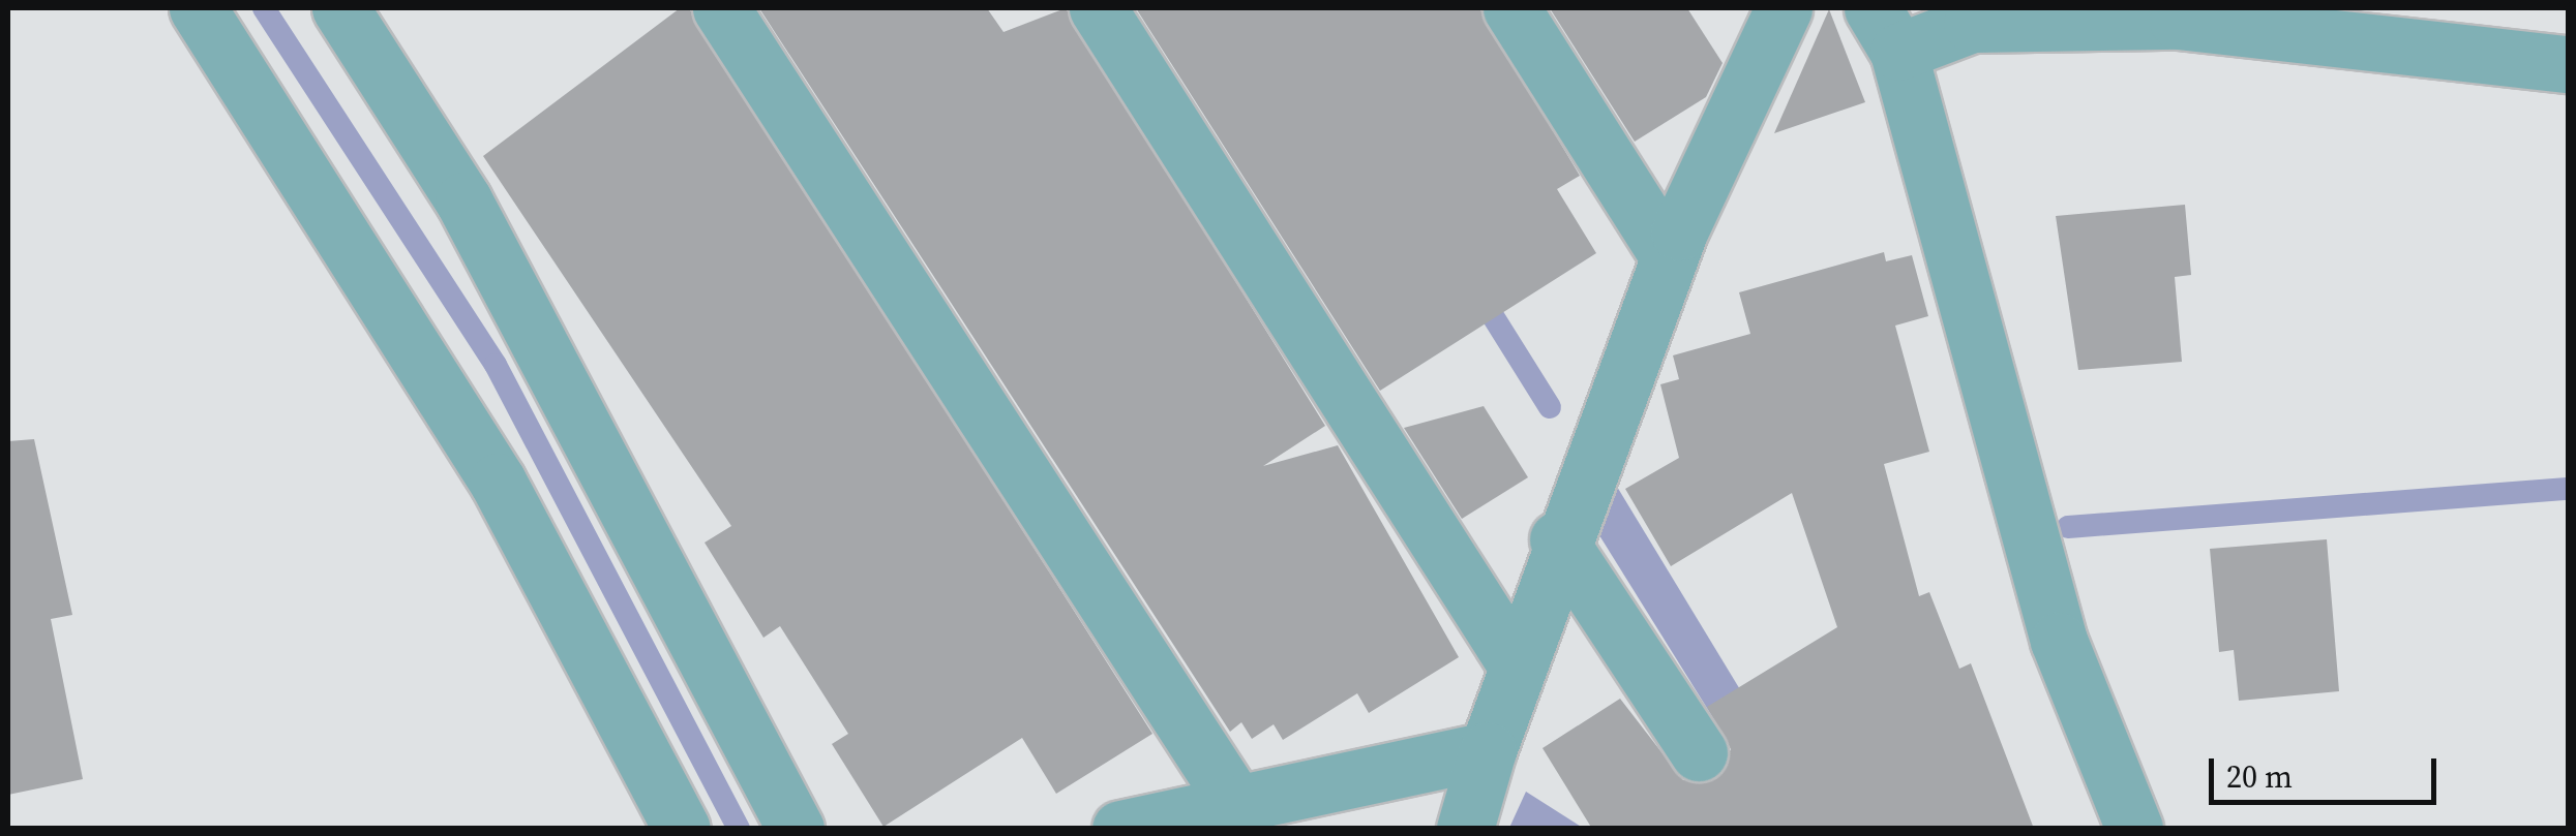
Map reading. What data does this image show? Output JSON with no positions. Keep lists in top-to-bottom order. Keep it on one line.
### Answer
{"scale_bar":"20 m"}
